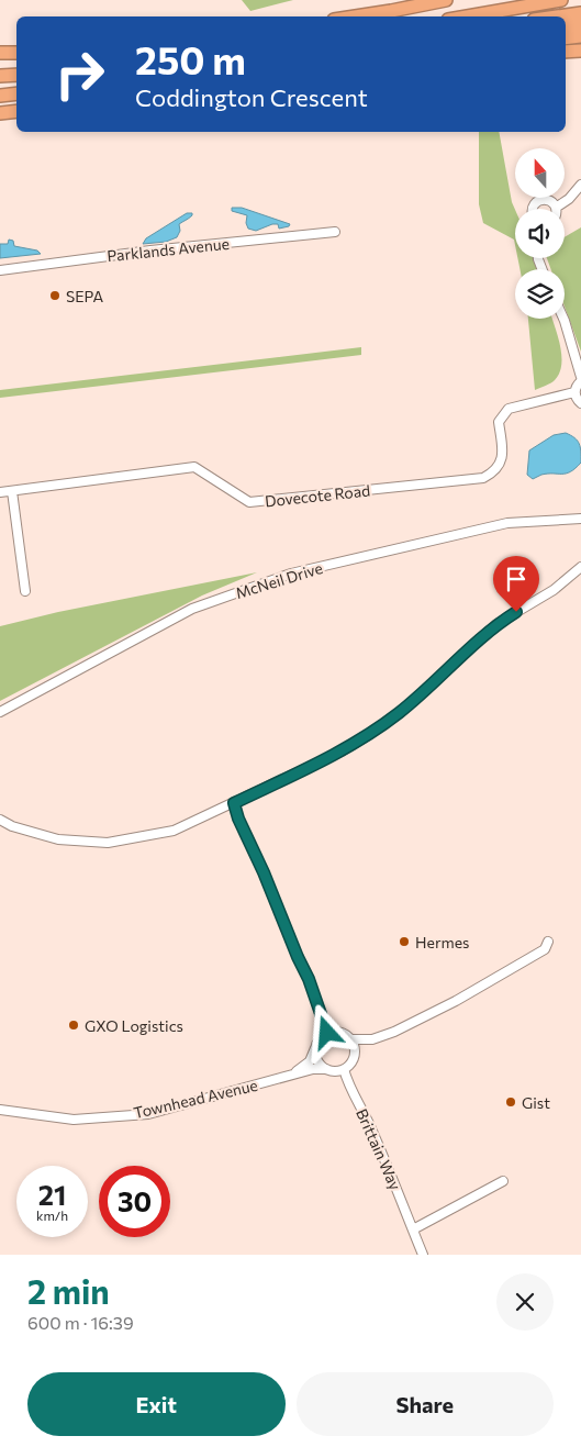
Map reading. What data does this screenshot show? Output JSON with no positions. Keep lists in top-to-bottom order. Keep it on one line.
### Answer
{"streets":{"street":["Parklands Avenue","Dovecote Road","McNeil Drive","Townhead Avenue","Brittain Way"]},"crossings":[["Townhead Avenue","Brittain Way"]],"places":["SEPA","Hermes","GXO Logistics","Gist"],"north":"top","page":{"turn":["250 m","Coddington Crescent"],"speed":"21 km/h","limit":"30","heading":["2 min","600 m · 16:39"],"buttons":["Exit","Share"]}}
